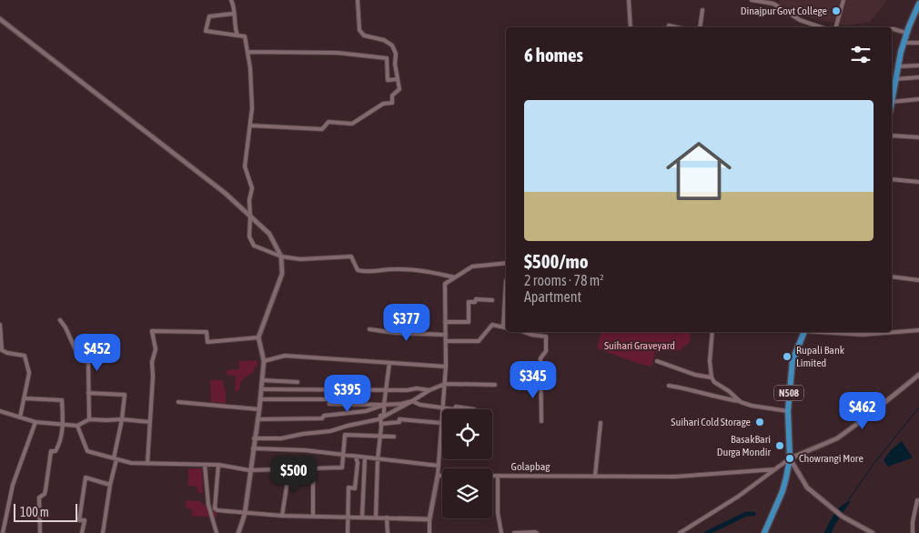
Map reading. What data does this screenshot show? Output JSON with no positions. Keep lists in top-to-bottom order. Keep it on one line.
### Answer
{"streets":{"highway":["N508"],"street":["Golapbag"]},"parks":["Suihari Graveyard"],"places":["Dinajpur Govt College","Rupali Bank Limited","Suihari Cold Storage","BasakBari Durga Mondir","Chowrangi More"],"scale_bar":"100 m","page":{"heading":"6 homes","list":[{"name":"$500/mo","note":"2 rooms · 78 m² · Apartment"}],"price":["$377","$452","$345","$395","$462","$500"],"scale":"100 m"}}
